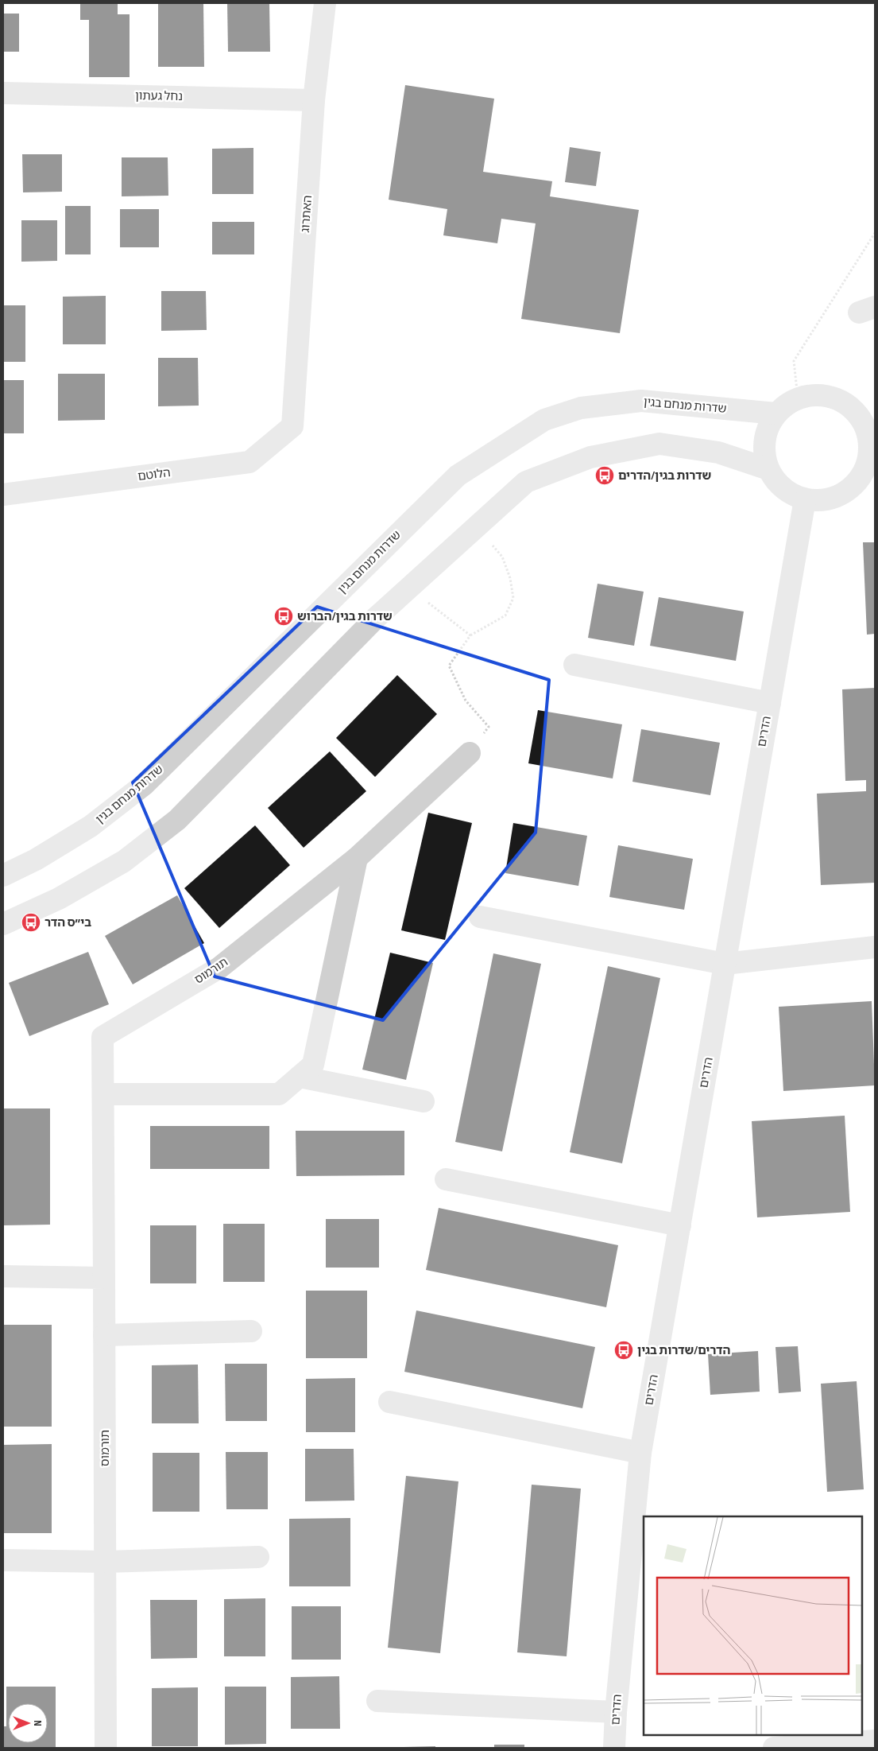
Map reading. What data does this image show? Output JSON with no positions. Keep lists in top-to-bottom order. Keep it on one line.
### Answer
{"streets":{"street":["נחל געתון","האתרוג","שדרות מנחם בגין","הלוטם","הדרים","תורמוס"]},"crossings":[["נחל געתון","האתרוג"],["האתרוג","הלוטם"],["שדרות מנחם בגין","הדרים"]],"places":{"bus stop":["שדרות בגין/הדרים","שדרות בגין/הברוש","בי״ס הדר","הדרים/שדרות בגין"]},"north":"right"}
